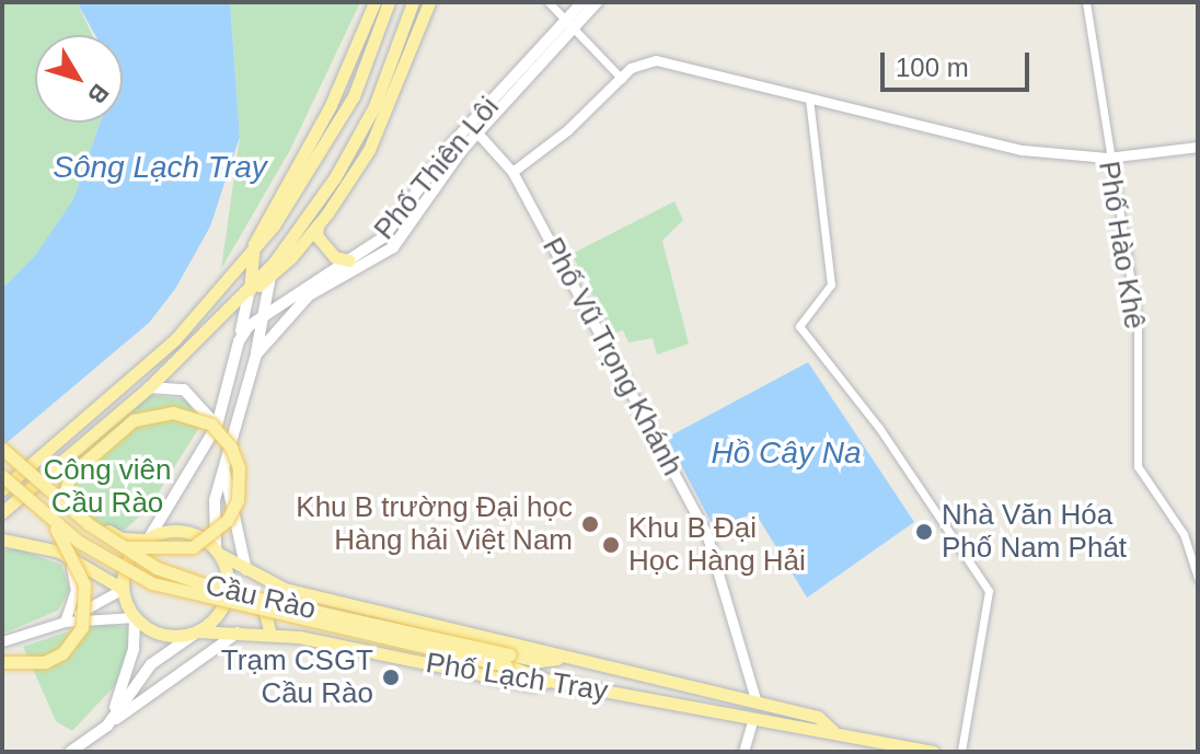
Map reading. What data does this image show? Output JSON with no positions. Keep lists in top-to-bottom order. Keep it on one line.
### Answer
{"streets":{"main road":["Phố Thiên Lôi","Cầu Rào","Phố Lạch Tray"],"street":["Phố Hào Khê","Phố Vũ Trọng Khánh"]},"crossings":[["Phố Thiên Lôi","Phố Vũ Trọng Khánh"],["Phố Thiên Lôi","Phố Lạch Tray"],["Phố Vũ Trọng Khánh","Phố Lạch Tray"],["Cầu Rào","Phố Lạch Tray"]],"water":["Sông Lạch Tray","Hồ Cây Na"],"parks":["Công viên Cầu Rào"],"places":["Khu B trường Đại học Hàng hải Việt Nam","Nhà Văn Hóa Phố Nam Phát","Khu B Đại Học Hàng Hải","Trạm CSGT Cầu Rào"],"scale_bar":"100 m","north":"bottom right"}
